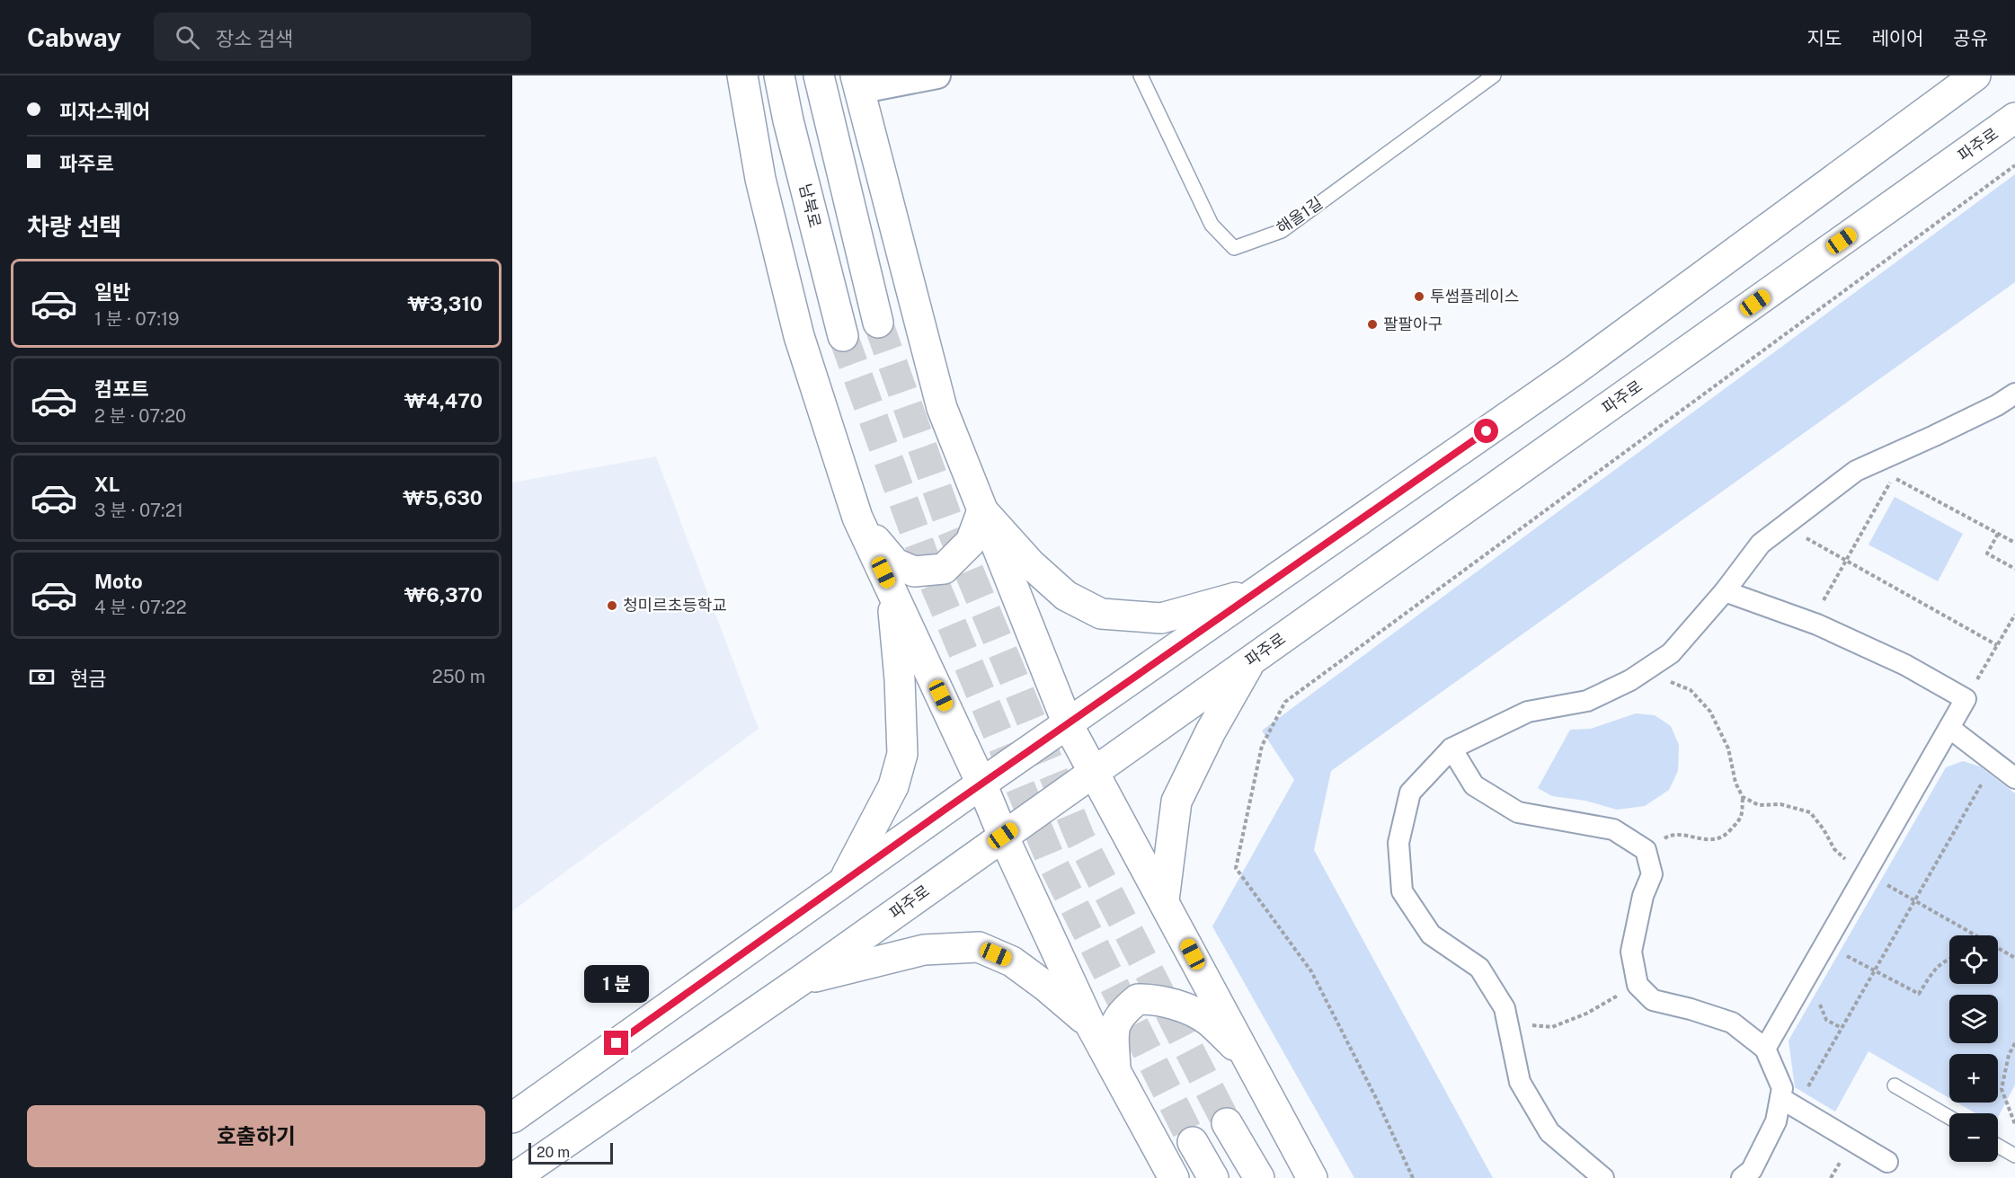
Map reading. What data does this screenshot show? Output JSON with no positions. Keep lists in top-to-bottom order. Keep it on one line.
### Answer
{"streets":{"main road":["파주로","남북로"],"lane":["해올1길"]},"places":["투썸플레이스","팔팔아구","청미르초등학교"],"scale_bar":"20 m","page":{"header":"Cabway","search":"장소 검색","nav":["지도","레이어","공유"],"banner":["피자스퀘어","파주로"],"heading":"차량 선택","list":[{"name":"일반","note":"1 분 · 07:19","value":"₩3,310"},{"name":"컴포트","note":"2 분 · 07:20","value":"₩4,470"},{"name":"XL","note":"3 분 · 07:21","value":"₩5,630"},{"name":"Moto","note":"4 분 · 07:22","value":"₩6,370"}],"pay":["현금","250 m"],"map_buttons":["+","−"],"bubble":"1 분","buttons":"호출하기","scale":"20 m"}}
